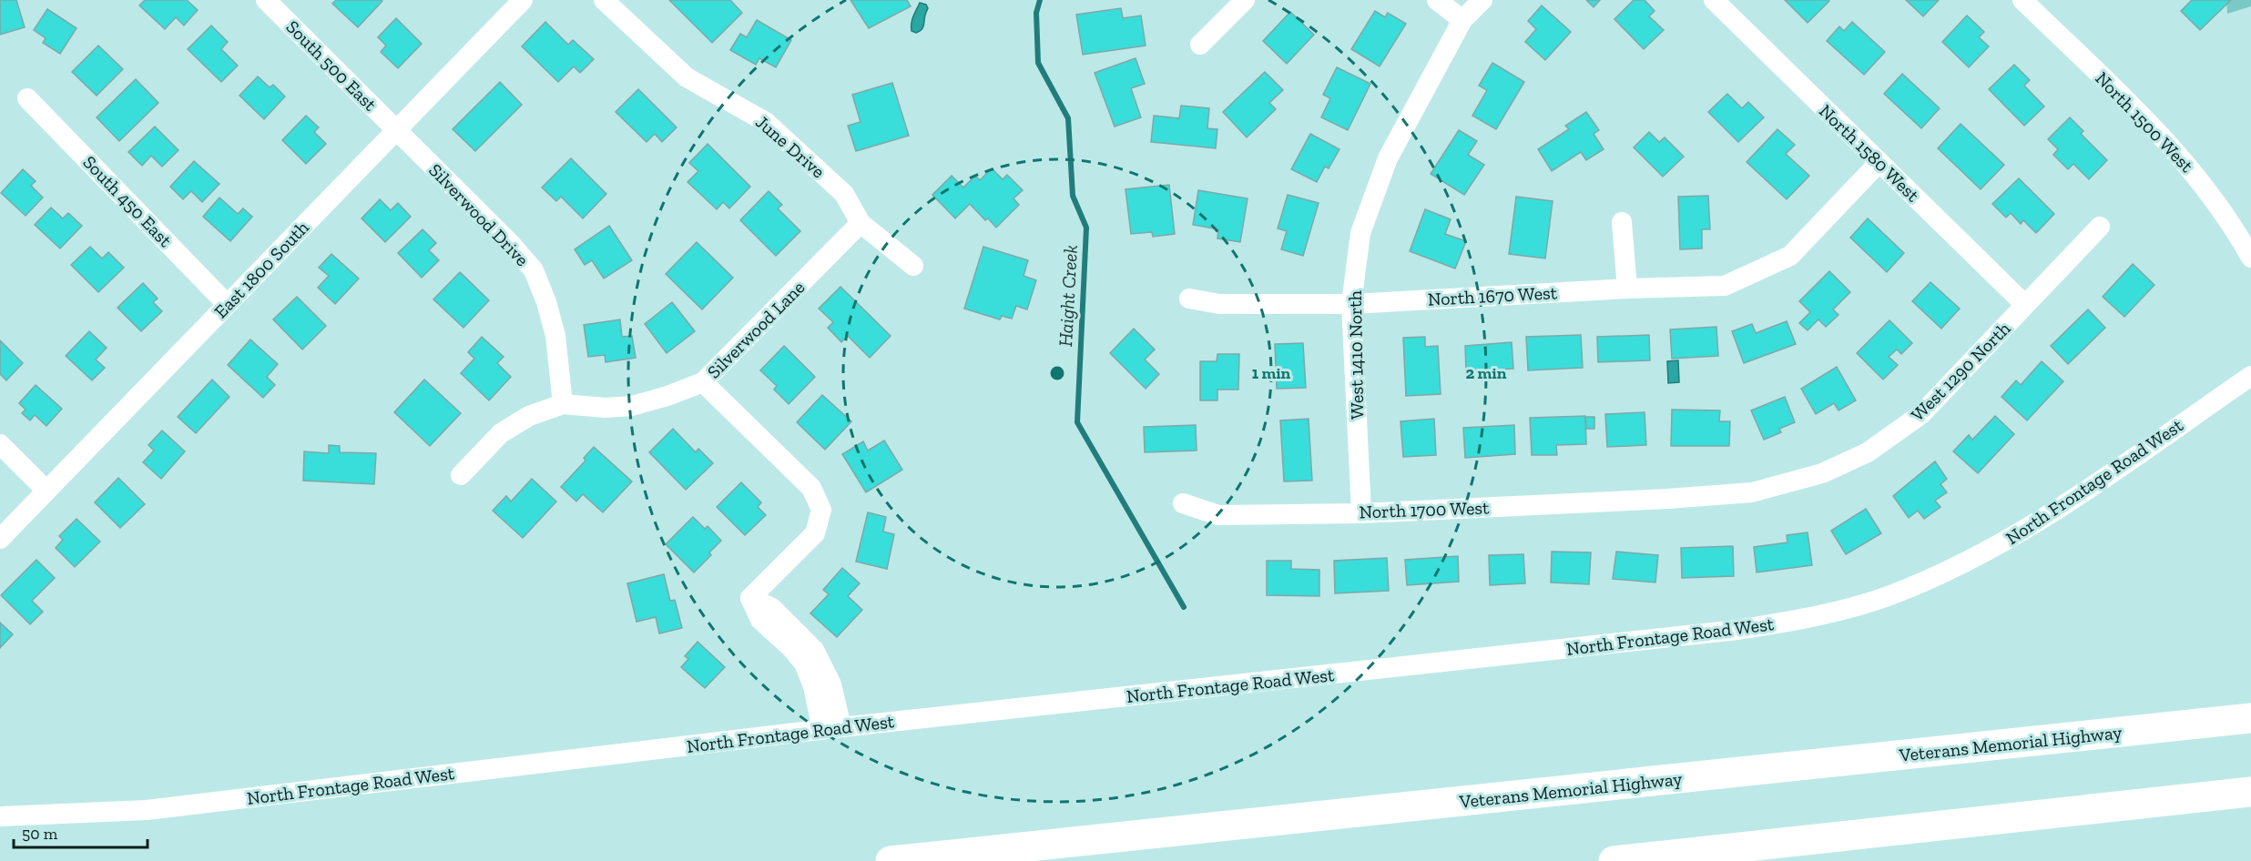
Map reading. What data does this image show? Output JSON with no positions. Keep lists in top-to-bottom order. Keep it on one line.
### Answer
{"streets":{"highway":["Veterans Memorial Highway"],"street":["South 500 East","North 1500 West","June Drive","North 1580 West","South 450 East","Silverwood Drive","East 1800 South","North 1670 West","Silverwood Lane","West 1410 North","West 1290 North","North Frontage Road West","North 1700 West"]},"crossings":[["South 500 East","Silverwood Drive"],["South 500 East","East 1800 South"],["June Drive","Silverwood Lane"],["North 1580 West","North 1670 West"],["North 1580 West","West 1290 North"],["South 450 East","East 1800 South"],["Silverwood Drive","East 1800 South"],["Silverwood Drive","Silverwood Lane"],["North 1670 West","West 1410 North"],["West 1410 North","North 1700 West"],["West 1290 North","North 1700 West"]],"water":["Haight Creek"],"scale_bar":"50 m","rings":["1 min","2 min"]}
